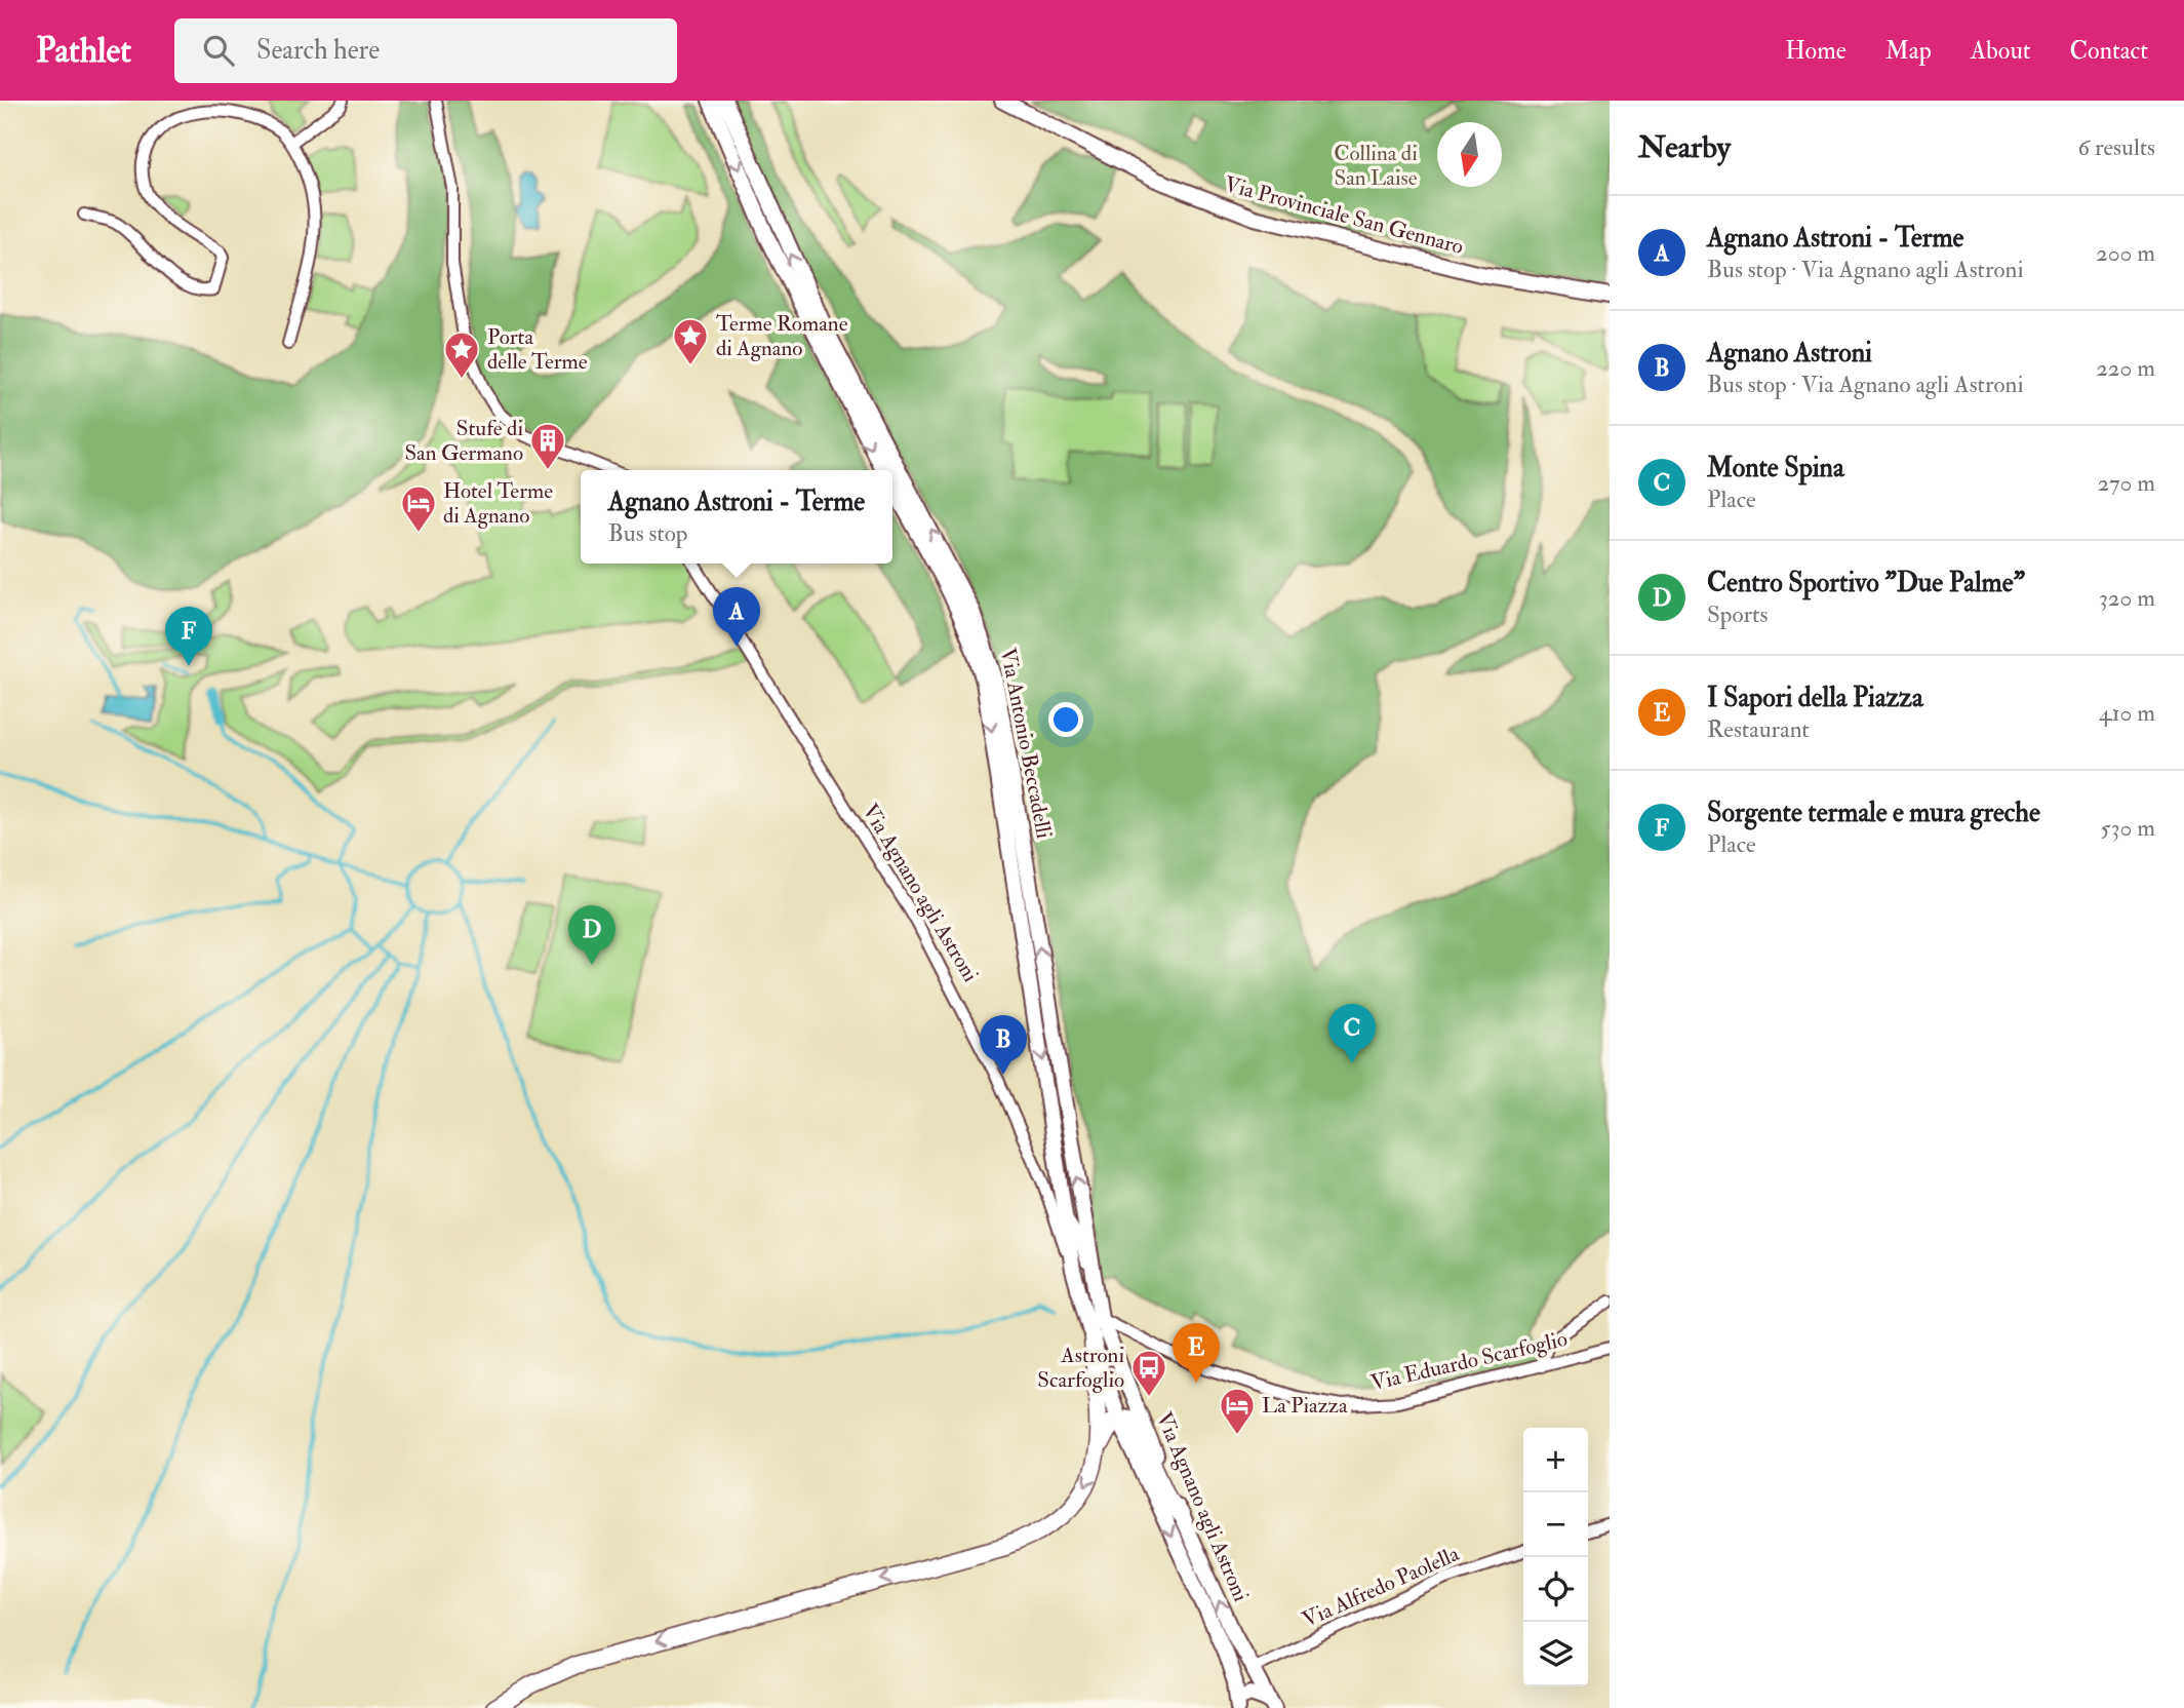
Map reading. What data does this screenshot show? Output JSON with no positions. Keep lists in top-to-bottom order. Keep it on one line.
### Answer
{"streets":{"main road":["Via Provinciale San Gennaro","Via Antonio Beccadelli","Via Agnano agli Astroni"],"street":["Via Eduardo Scarfoglio","Via Alfredo Paolella"]},"crossings":[["Via Antonio Beccadelli","Via Agnano agli Astroni"],["Via Antonio Beccadelli","Via Eduardo Scarfoglio"],["Via Agnano agli Astroni","Via Eduardo Scarfoglio"],["Via Agnano agli Astroni","Via Alfredo Paolella"]],"parks":["Collina di San Laise"],"places":{"place":["Terme Romane di Agnano","Porta delle Terme"],"building":["Stufe di San Germano"],"hotel":["Hotel Terme di Agnano","La Piazza"],"bus stop":["Astroni Scarfoglio"]},"north":"bottom","page":{"header":"Pathlet","search":"Search here","nav":["Home","Map","About","Contact"],"heading":["Nearby","6 results"],"list":[{"mark":"A","name":"Agnano Astroni - Terme","note":"Bus stop · Via Agnano agli Astroni","value":"200 m"},{"mark":"B","name":"Agnano Astroni","note":"Bus stop · Via Agnano agli Astroni","value":"220 m"},{"mark":"C","name":"Monte Spina","note":"Place","value":"270 m"},{"mark":"D","name":"Centro Sportivo \"Due Palme\"","note":"Sports","value":"320 m"},{"mark":"E","name":"I Sapori della Piazza","note":"Restaurant","value":"410 m"},{"mark":"F","name":"Sorgente termale e mura greche","note":"Place","value":"530 m"}],"popup":["Agnano Astroni - Terme","Bus stop"],"pins":["A","F","D","C","B","E"],"map_buttons":["+","−"]}}
